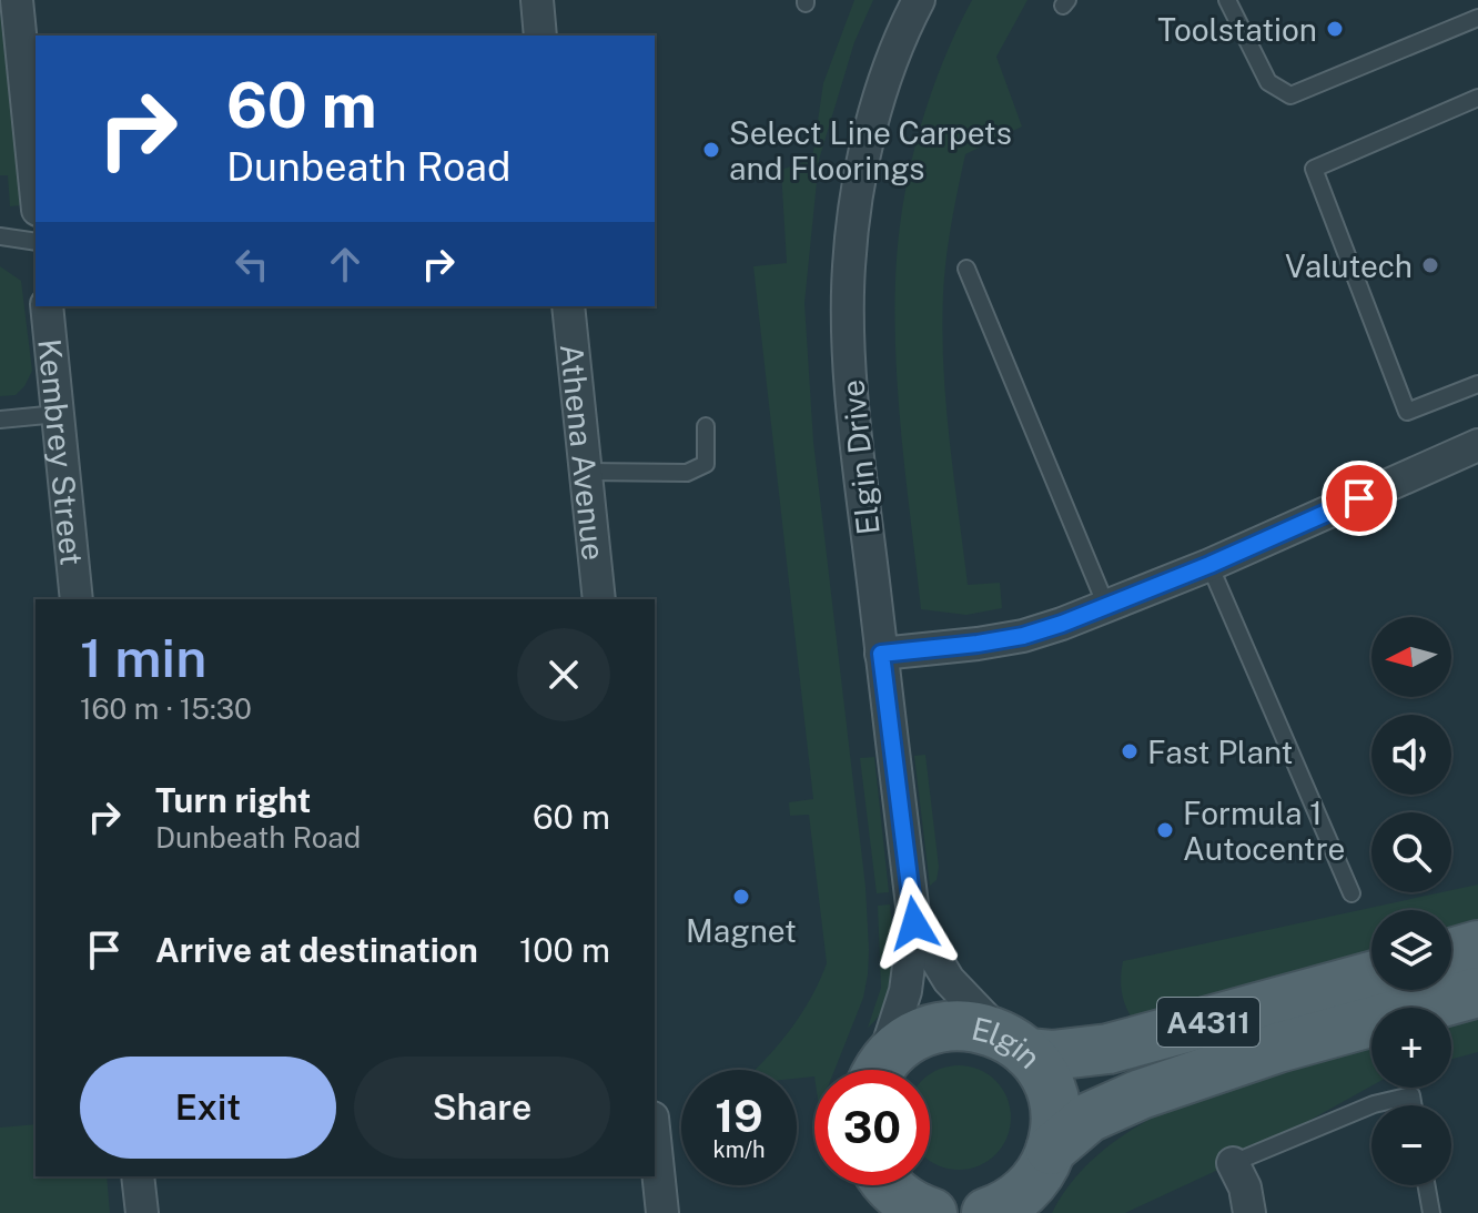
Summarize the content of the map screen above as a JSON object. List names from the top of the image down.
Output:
{
  "streets": {
    "main road": ["A4311", "Elgin"],
    "street": ["Kembrey Street", "Athena Avenue", "Elgin Drive"]
  },
  "crossings": [
    ["Elgin Drive", "A4311"],
    ["Elgin Drive", "Elgin"],
    ["A4311", "Elgin"]
  ],
  "places": [
    "Toolstation",
    "Select Line Carpets and Floorings",
    "Valutech",
    "Fast Plant",
    "Formula 1 Autocentre",
    "Magnet"
  ],
  "north": "left",
  "page": {
    "turn": ["60 m", "Dunbeath Road"],
    "heading": ["1 min", "160 m · 15:30"],
    "map_buttons": ["+", "−"],
    "list": [
      {
        "name": "Turn right",
        "note": "Dunbeath Road",
        "value": "60 m"
      },
      {
        "name": "Arrive at destination",
        "value": "100 m"
      }
    ],
    "buttons": ["Exit", "Share"],
    "speed": "19 km/h",
    "limit": "30"
  }
}
